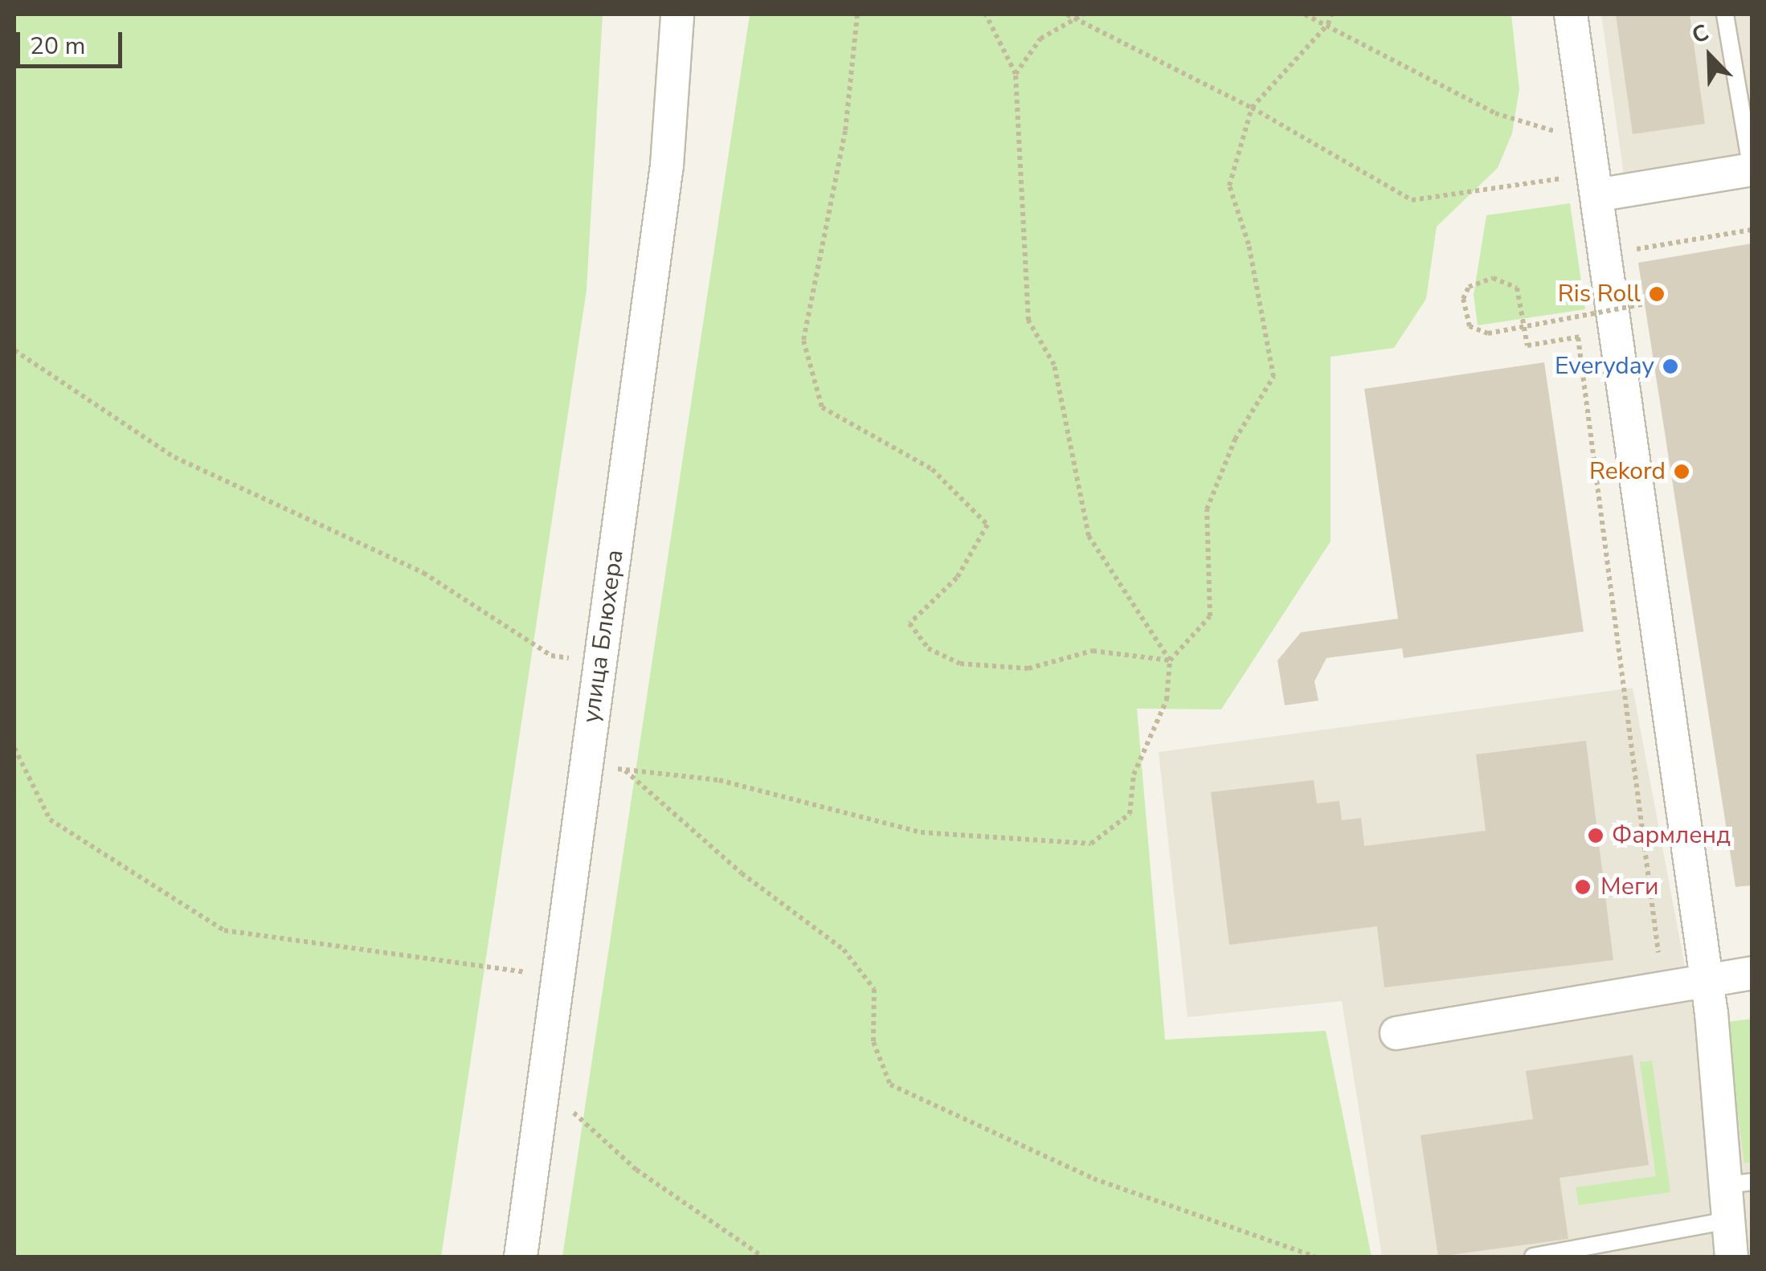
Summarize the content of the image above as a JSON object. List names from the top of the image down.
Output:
{
  "streets": {
    "street": ["улица Блюхера"]
  },
  "places": [
    "Ris Roll",
    "Everyday",
    "Rekord",
    "Фармленд",
    "Меги"
  ],
  "scale_bar": "20 m",
  "north": "top left"
}
